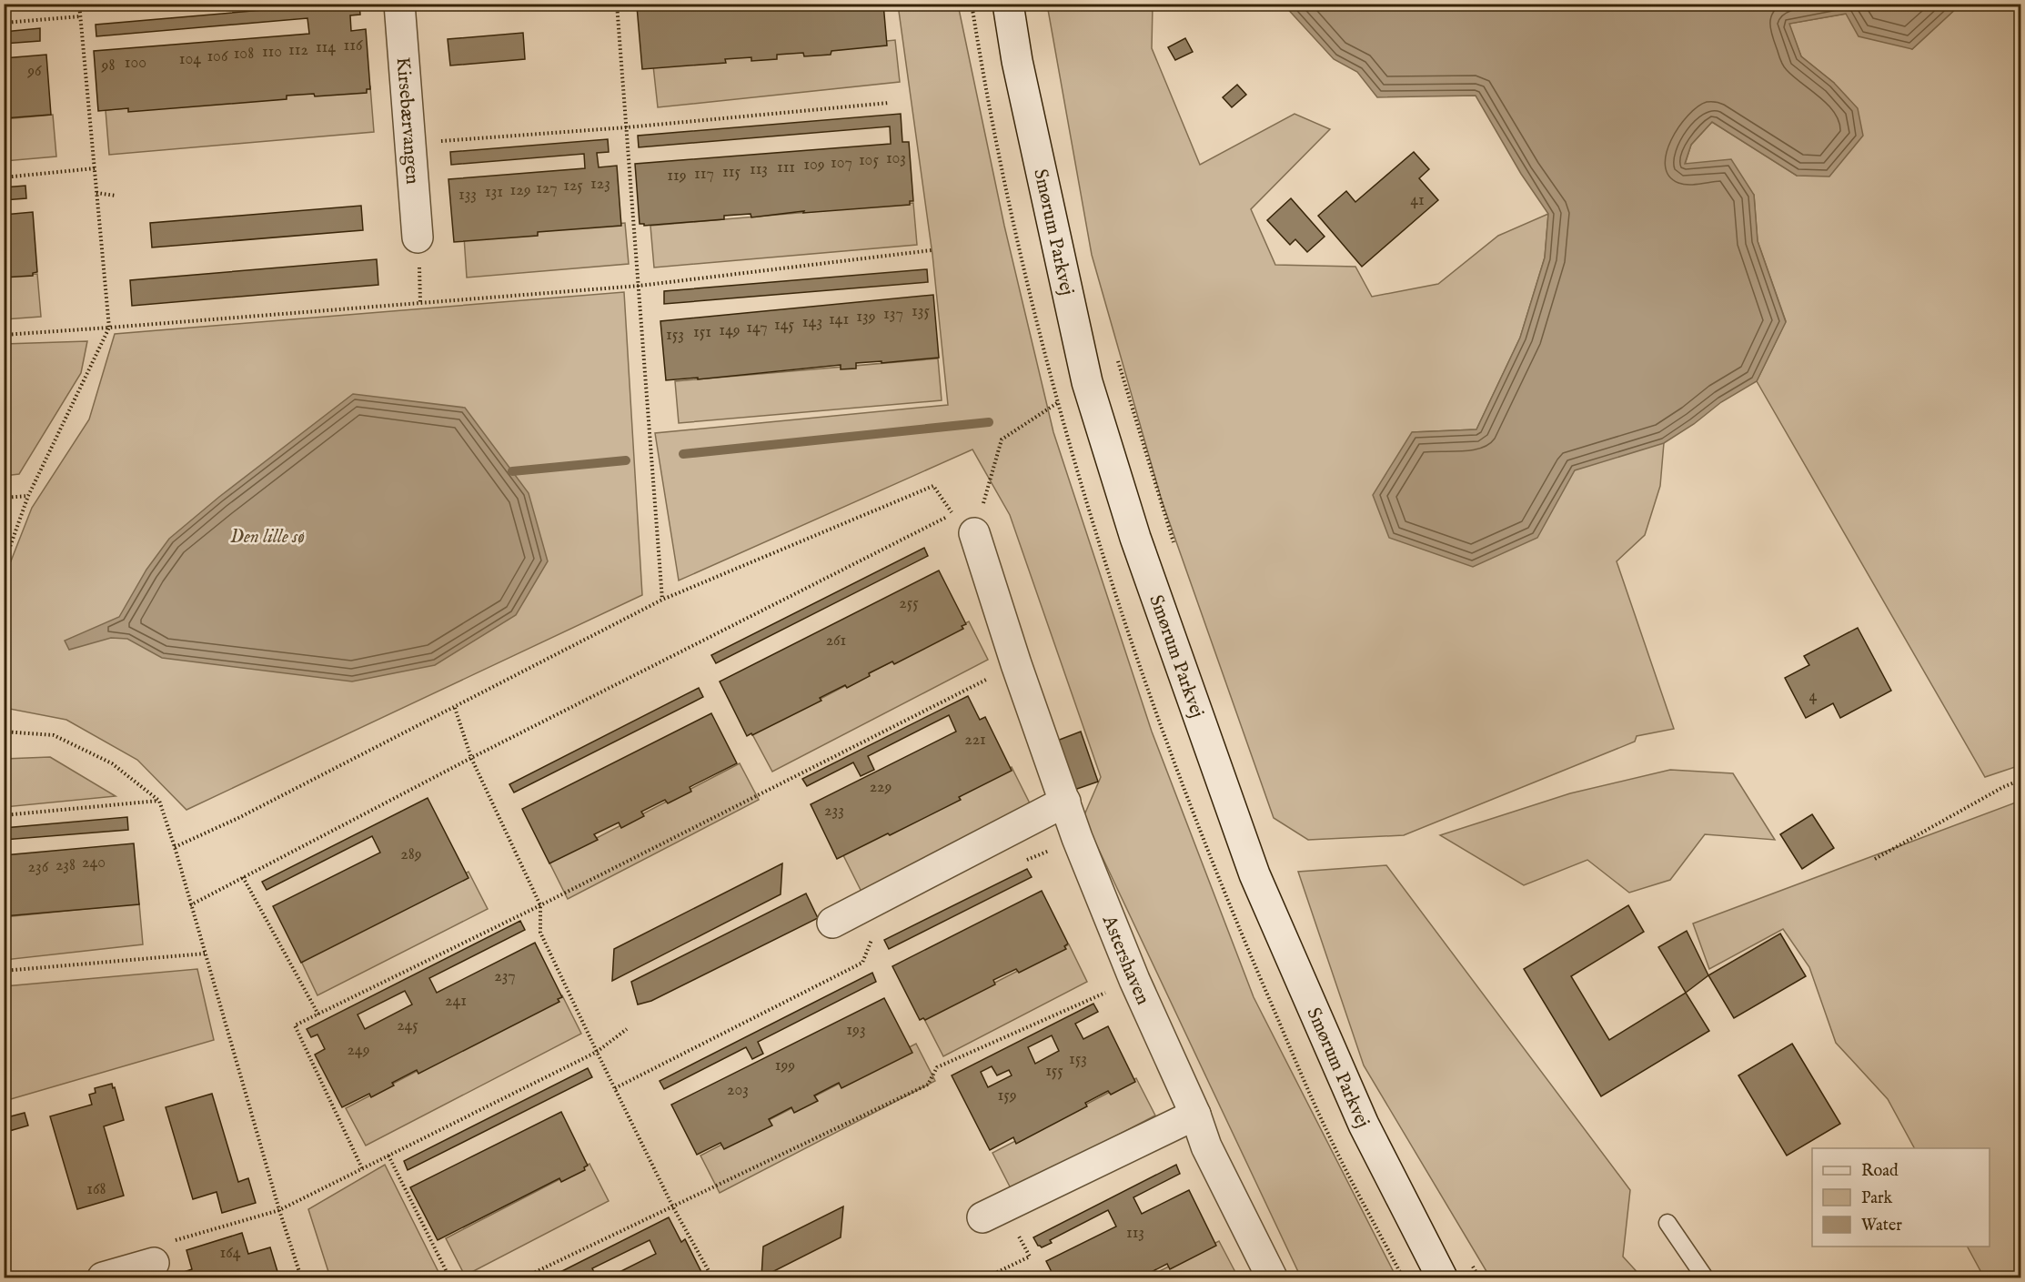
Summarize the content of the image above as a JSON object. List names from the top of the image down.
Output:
{
  "streets": {
    "street": ["Kirsebærvangen", "Smørum Parkvej", "Astershaven"]
  },
  "parks": ["Den lille sø"],
  "house_numbers": [
    "116",
    "114",
    "112",
    "110",
    "108",
    "106",
    "104",
    "100",
    "98",
    "96",
    "103",
    "105",
    "107",
    "109",
    "111",
    "113",
    "115",
    "117",
    "119",
    "123",
    "125",
    "127",
    "129",
    "131",
    "133",
    "41",
    "135",
    "137",
    "139",
    "141",
    "143",
    "145",
    "147",
    "149",
    "151",
    "153",
    "255",
    "261",
    "4",
    "221",
    "229",
    "233",
    "289",
    "240",
    "238",
    "236",
    "237",
    "241",
    "245",
    "193",
    "249",
    "153",
    "199",
    "155",
    "203",
    "159",
    "168",
    "113",
    "164"
  ],
  "legend": ["Road", "Park", "Water"]
}
